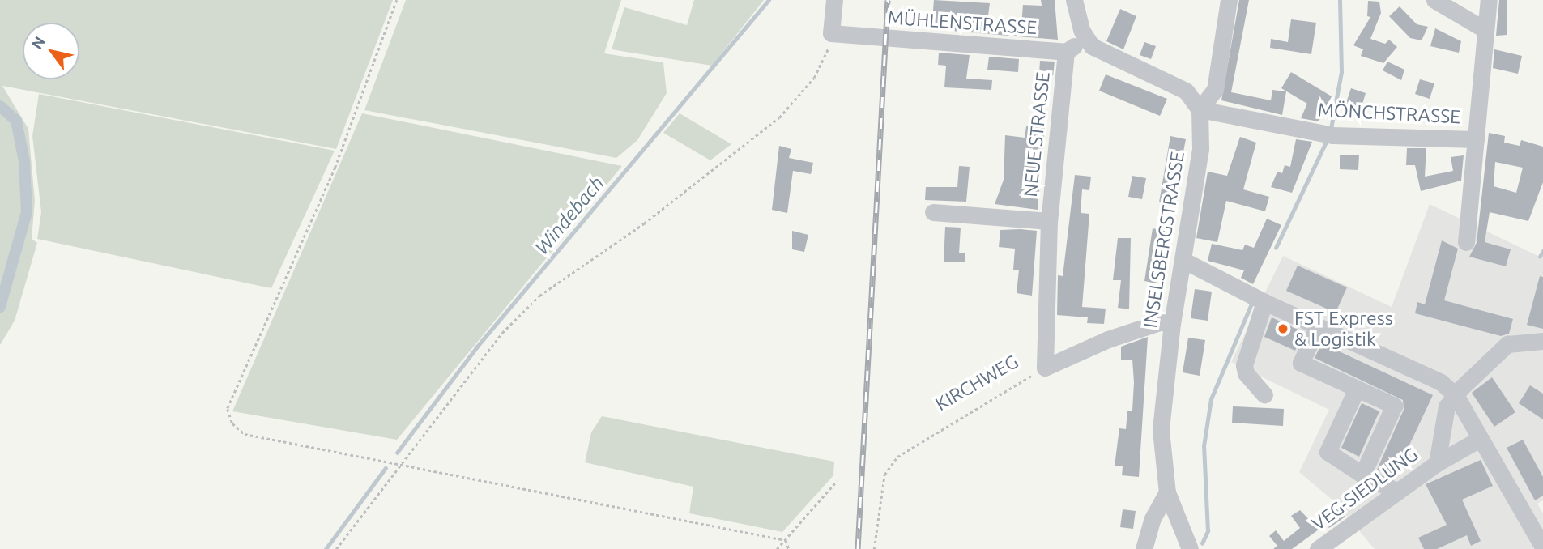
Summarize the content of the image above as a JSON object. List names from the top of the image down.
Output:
{
  "streets": {
    "street": [
      "MÜHLENSTRASSE",
      "MÖNCHSTRASSE",
      "NEUE STRASSE",
      "INSELSBERGSTRASSE",
      "KIRCHWEG",
      "VEG-SIEDLUNG"
    ]
  },
  "crossings": [
    ["MÜHLENSTRASSE", "NEUE STRASSE"],
    ["MÖNCHSTRASSE", "INSELSBERGSTRASSE"],
    ["NEUE STRASSE", "KIRCHWEG"],
    ["INSELSBERGSTRASSE", "KIRCHWEG"]
  ],
  "water": ["Windebach"],
  "places": ["FST Express & Logistik"],
  "north": "top left"
}
